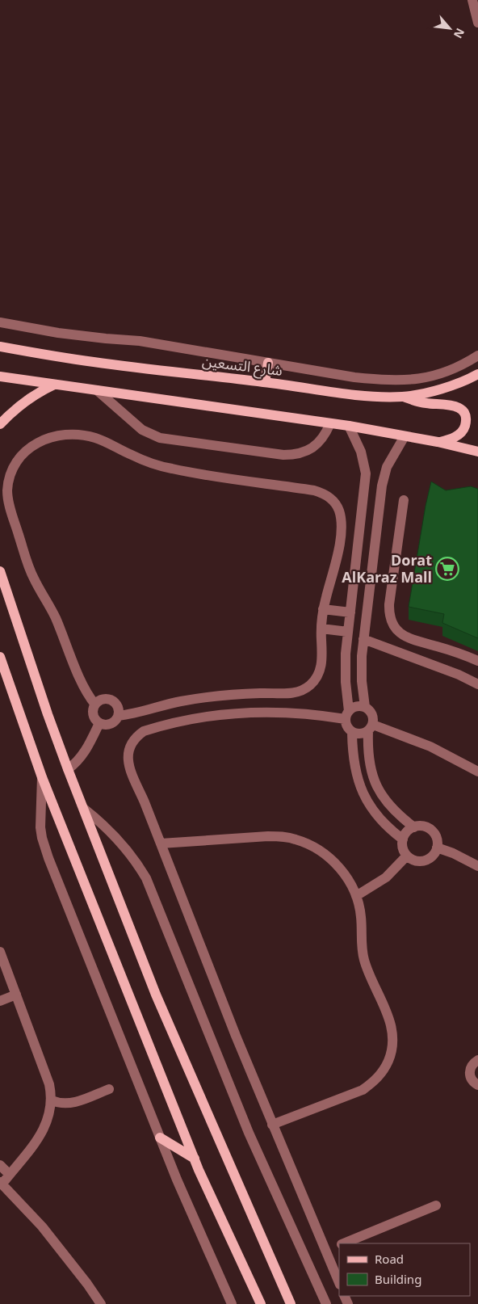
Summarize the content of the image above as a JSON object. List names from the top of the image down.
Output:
{
  "streets": {
    "main road": ["شارع التسعين"]
  },
  "places": {
    "supermarket": ["Dorat AlKaraz Mall"]
  },
  "legend": ["Road", "Building"],
  "north": "bottom right"
}
